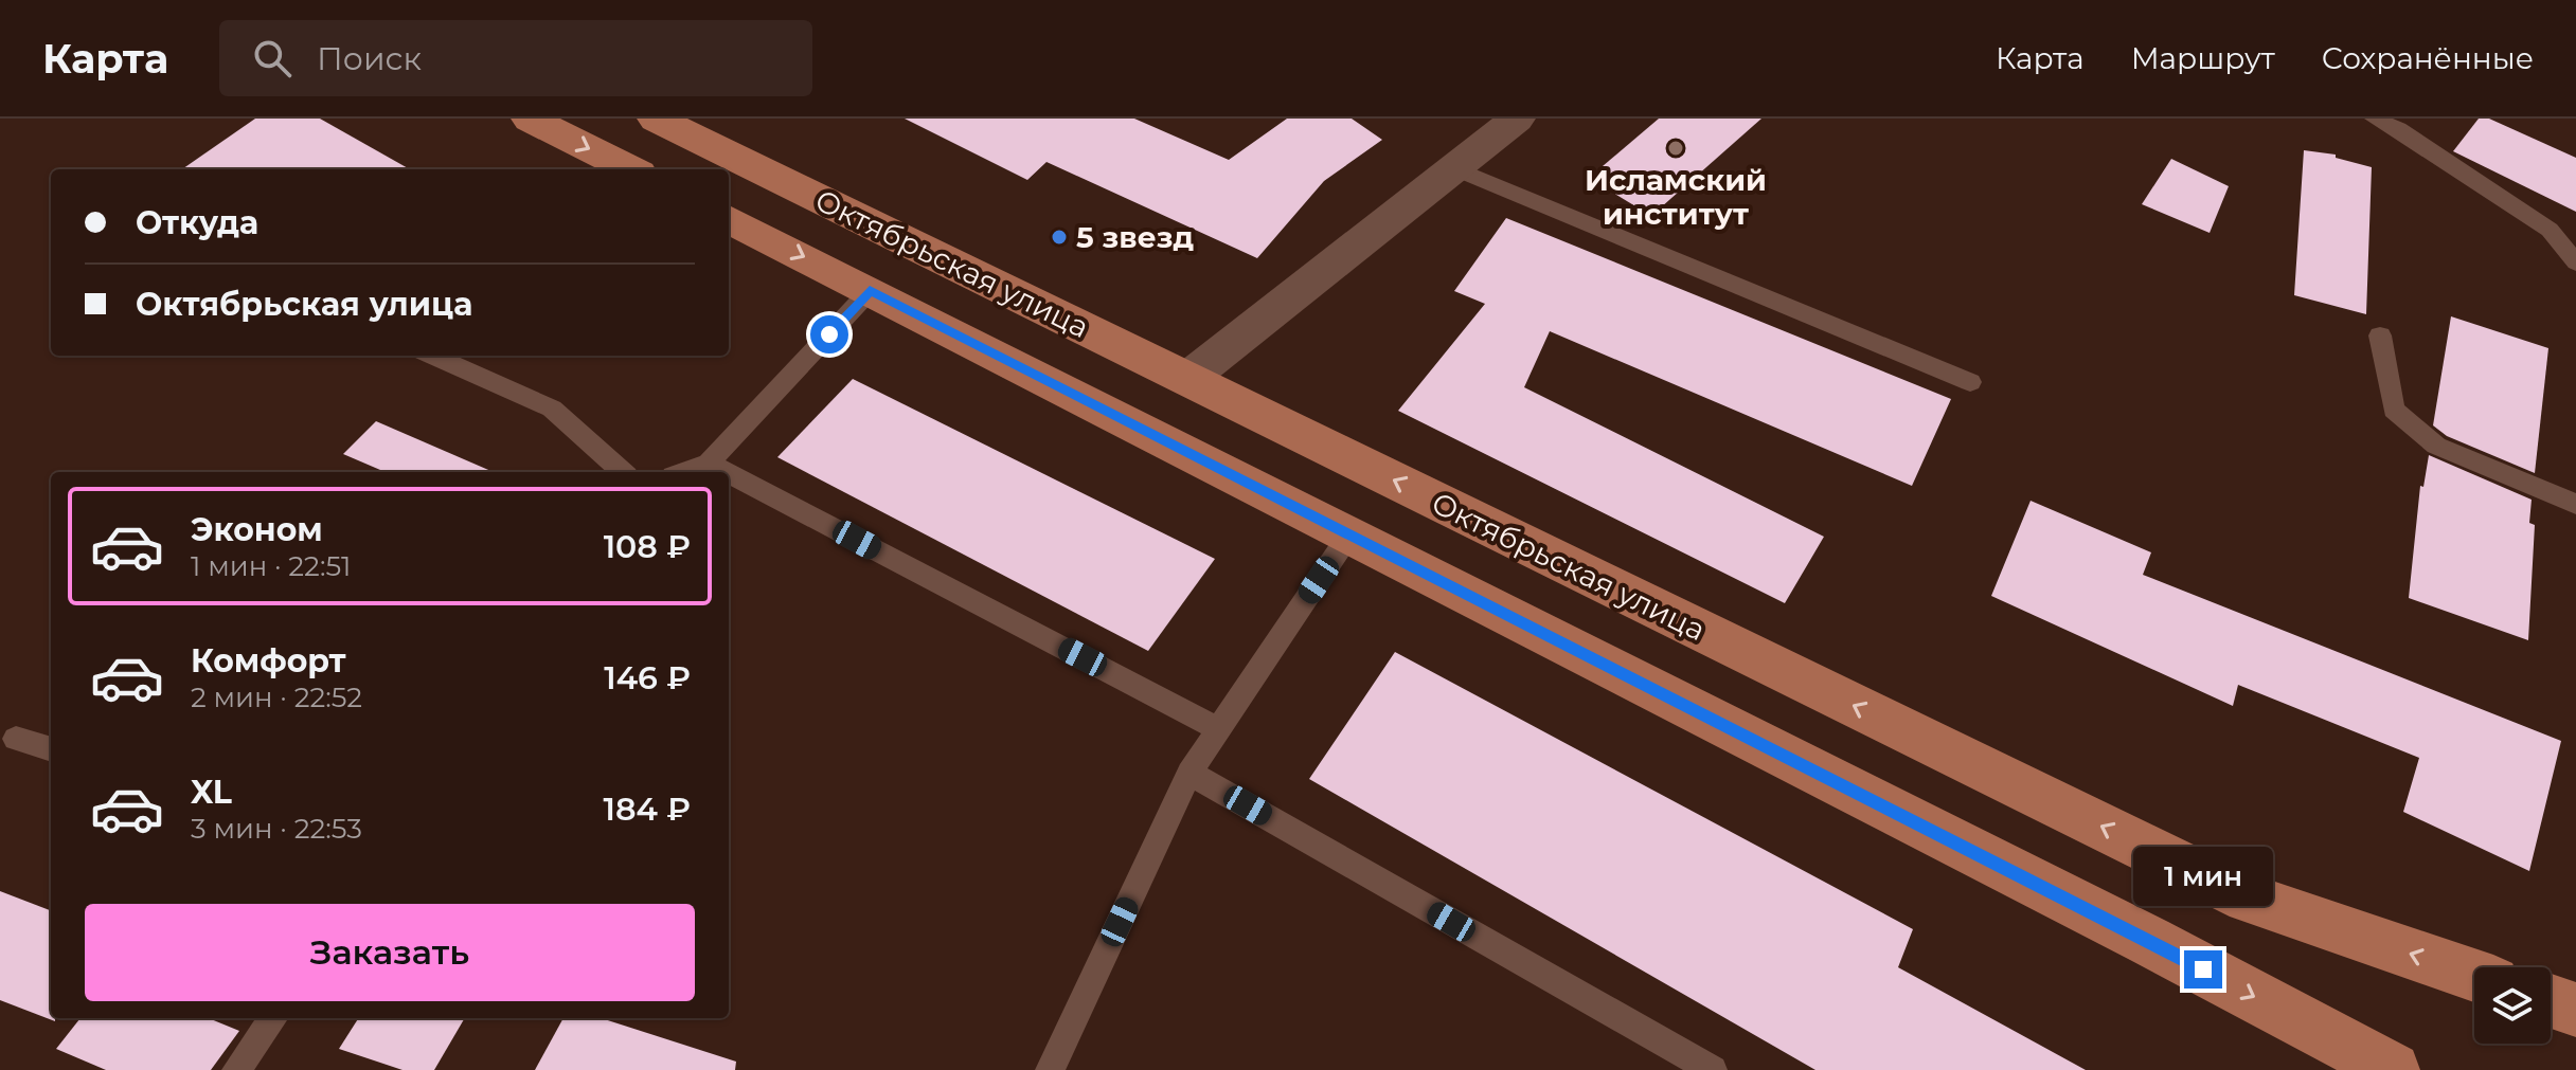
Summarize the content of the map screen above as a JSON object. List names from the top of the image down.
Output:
{
  "streets": {
    "main road": ["Октябрьская улица"]
  },
  "places": ["Исламский институт", "5 звезд"],
  "page": {
    "header": "Карта",
    "search": "Поиск",
    "nav": ["Карта", "Маршрут", "Сохранённые"],
    "banner": ["Откуда", "Октябрьская улица"],
    "list": [
      {
        "name": "Эконом",
        "note": "1 мин · 22:51",
        "value": "108 ₽"
      },
      {
        "name": "Комфорт",
        "note": "2 мин · 22:52",
        "value": "146 ₽"
      },
      {
        "name": "XL",
        "note": "3 мин · 22:53",
        "value": "184 ₽"
      }
    ],
    "bubble": "1 мин",
    "buttons": "Заказать"
  }
}
